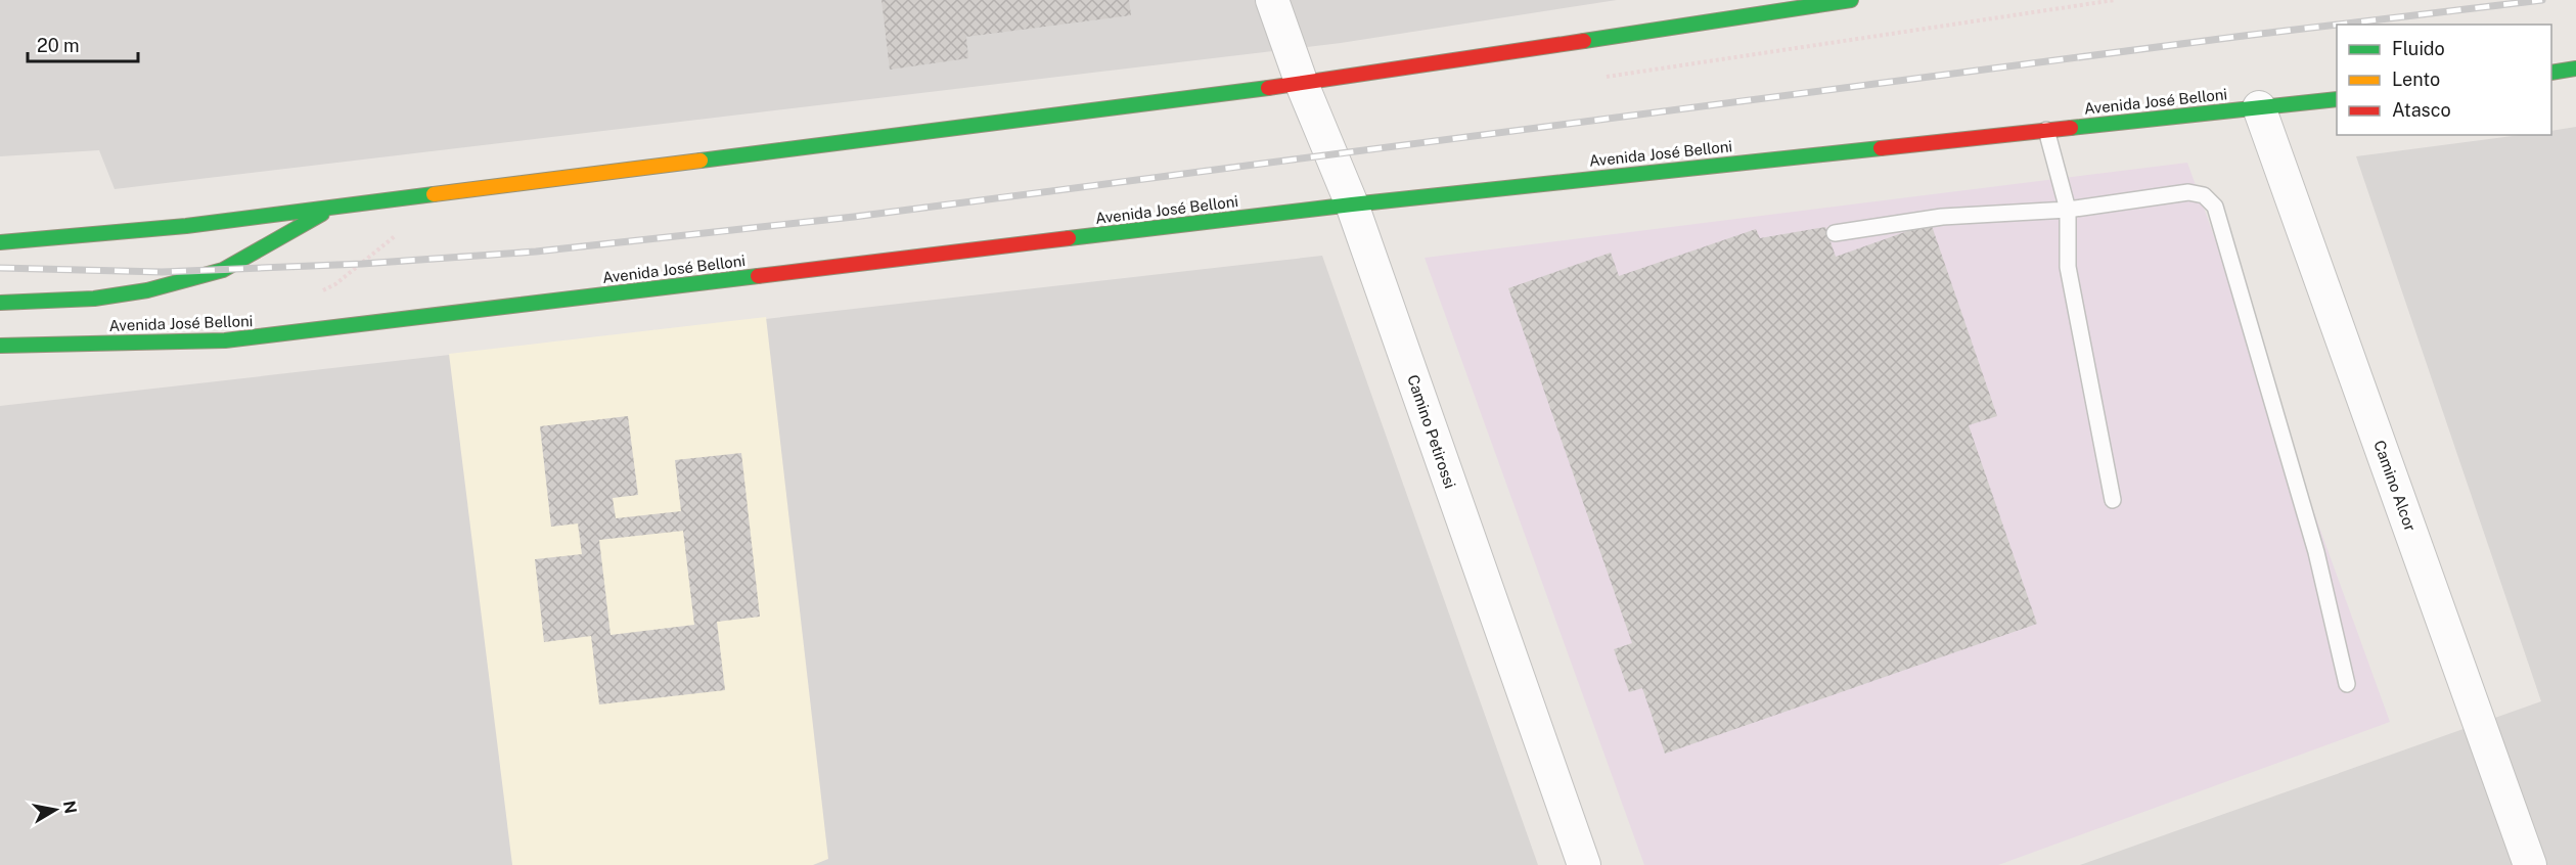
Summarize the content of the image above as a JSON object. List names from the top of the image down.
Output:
{
  "streets": {
    "main road": ["Avenida José Belloni"],
    "street": ["Camino Petirossi", "Camino Alcor"]
  },
  "crossings": [
    ["Avenida José Belloni", "Camino Petirossi"],
    ["Avenida José Belloni", "Camino Alcor"]
  ],
  "legend": ["Fluido", "Lento", "Atasco"],
  "scale_bar": "20 m",
  "north": "right"
}
